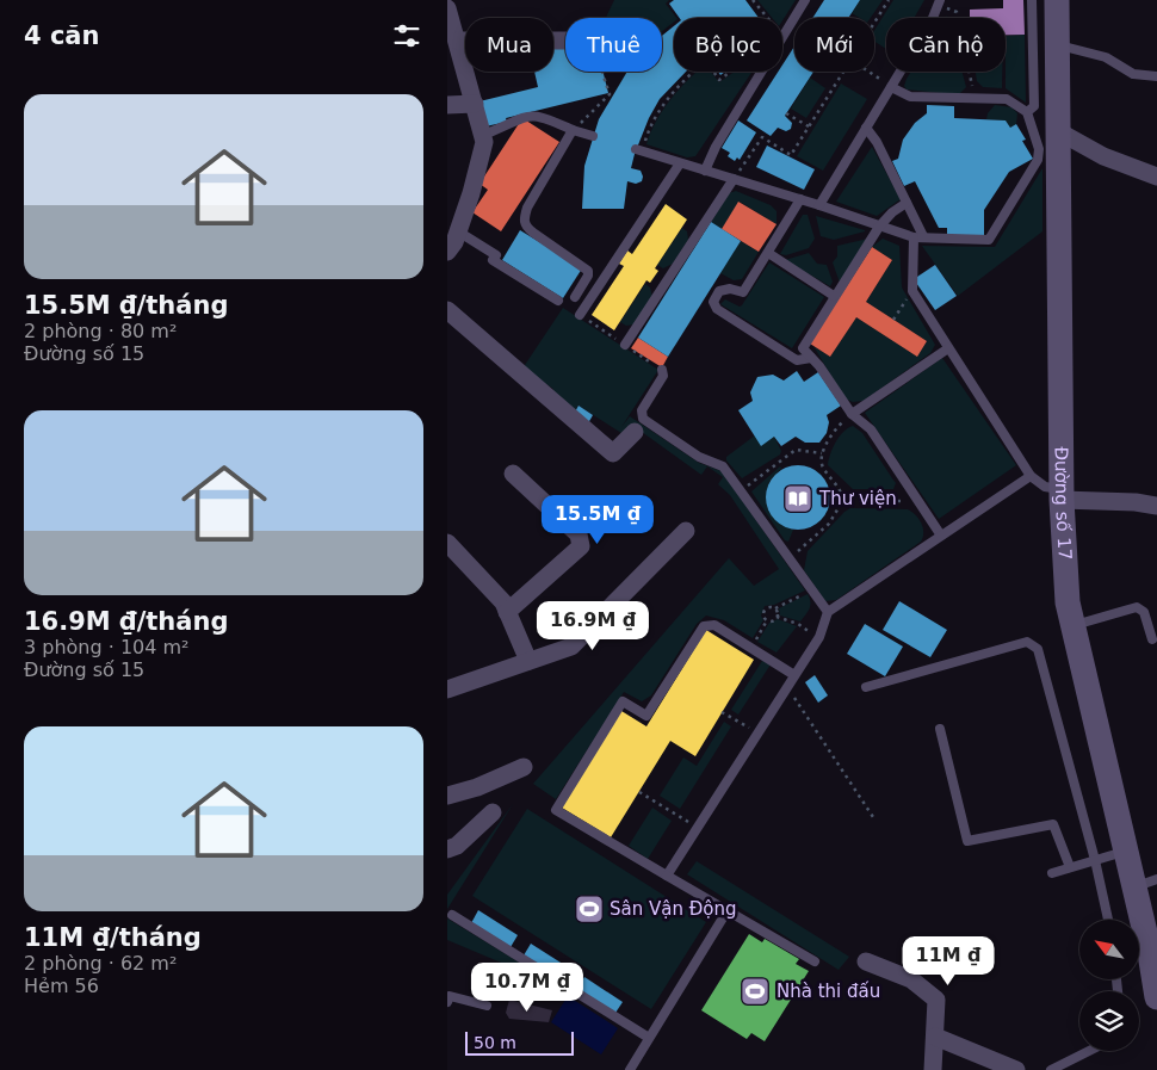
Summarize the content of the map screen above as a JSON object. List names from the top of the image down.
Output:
{
  "streets": {
    "street": ["Đường số 17"]
  },
  "places": {
    "library": ["Thư viện"],
    "sports": ["Sân Vận Động", "Nhà thi đấu"]
  },
  "scale_bar": "50 m",
  "north": "top left",
  "page": {
    "heading": "4 căn",
    "chip": [
      "Mua",
      "Thuê",
      "Bộ lọc",
      "Mới",
      "Căn hộ"
    ],
    "list": [
      {
        "name": "15.5M ₫/tháng",
        "note": "2 phòng · 80 m² · Đường số 15"
      },
      {
        "name": "16.9M ₫/tháng",
        "note": "3 phòng · 104 m² · Đường số 15"
      },
      {
        "name": "11M ₫/tháng",
        "note": "2 phòng · 62 m² · Hẻm 56"
      }
    ],
    "price": [
      "15.5M ₫",
      "16.9M ₫",
      "11M ₫",
      "10.7M ₫"
    ],
    "scale": "50 m"
  }
}
